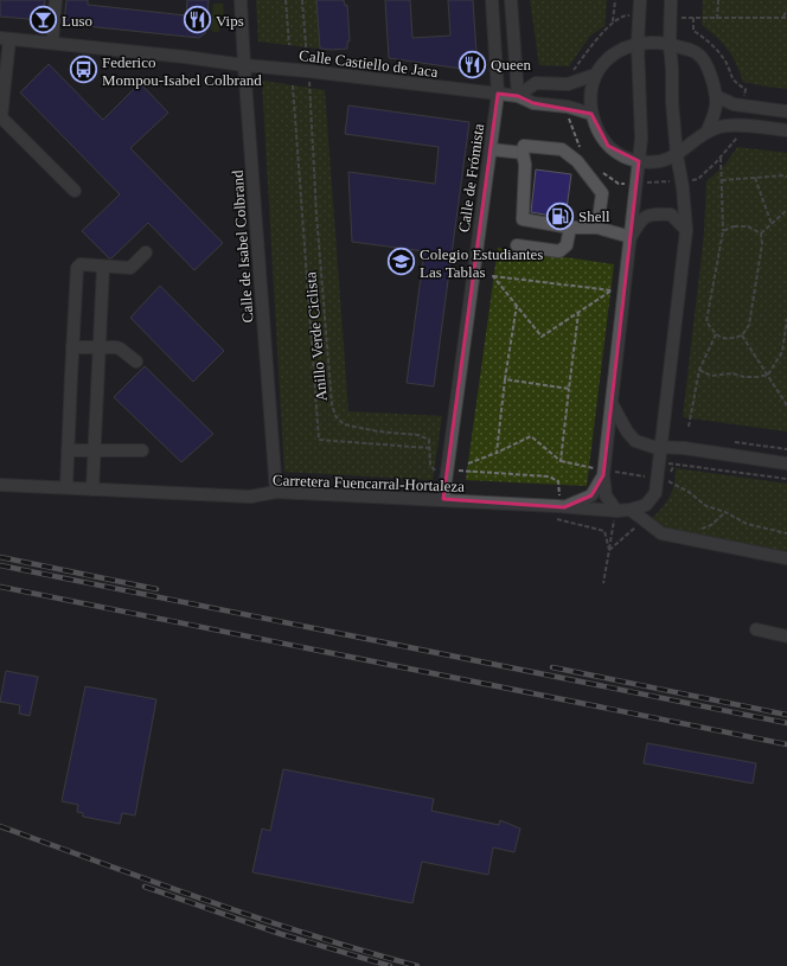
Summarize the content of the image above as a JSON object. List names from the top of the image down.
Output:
{
  "streets": {
    "street": [
      "Calle Castiello de Jaca",
      "Calle de Frómista",
      "Calle de Isabel Colbrand",
      "Carretera Fuencarral-Hortaleza"
    ],
    "path": ["Anillo Verde Ciclista"]
  },
  "crossings": [
    ["Calle Castiello de Jaca", "Calle de Frómista"],
    ["Calle Castiello de Jaca", "Calle de Isabel Colbrand"],
    ["Calle Castiello de Jaca", "Anillo Verde Ciclista"],
    ["Calle de Frómista", "Carretera Fuencarral-Hortaleza"],
    ["Calle de Isabel Colbrand", "Carretera Fuencarral-Hortaleza"]
  ],
  "places": {
    "bar": ["Luso"],
    "restaurant": ["Vips", "Queen"],
    "bus stop": ["Federico Mompou-Isabel Colbrand"],
    "fuel station": ["Shell"],
    "school or university": ["Colegio Estudiantes Las Tablas"]
  }
}
